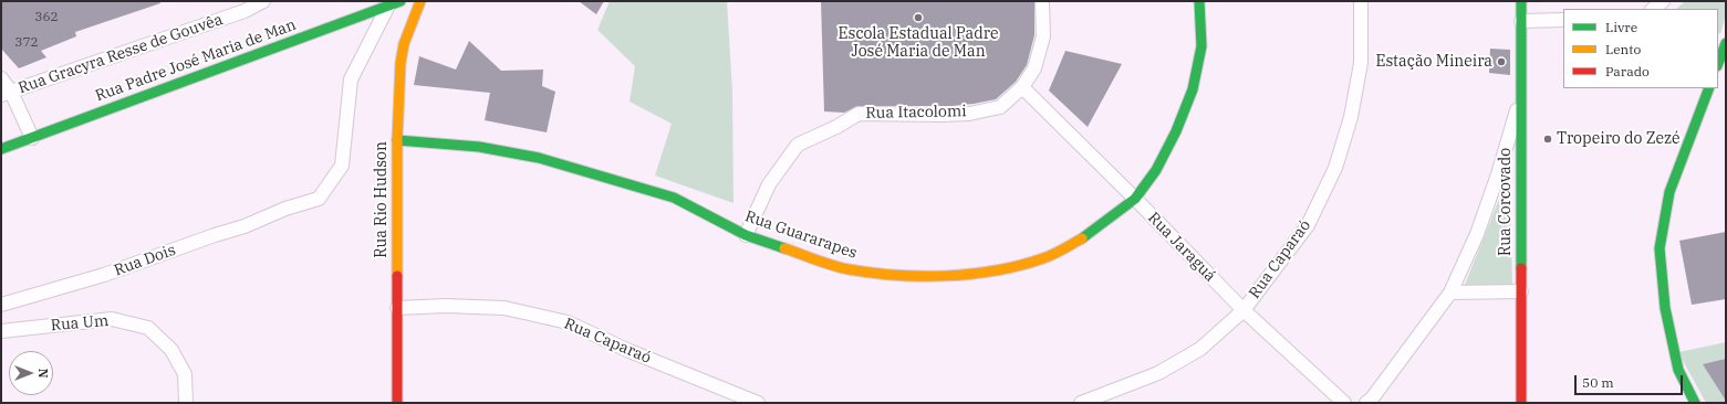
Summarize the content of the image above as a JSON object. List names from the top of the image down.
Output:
{
  "streets": {
    "street": [
      "Rua Gracyra Resse de Gouvêa",
      "Rua Padre José Maria de Man",
      "Rua Itacolomi",
      "Rua Rio Hudson",
      "Rua Corcovado",
      "Rua Guararapes",
      "Rua Jaraguá",
      "Rua Caparaó",
      "Rua Dois",
      "Rua Um"
    ]
  },
  "crossings": [
    ["Rua Padre José Maria de Man", "Rua Dois"],
    ["Rua Itacolomi", "Rua Guararapes"],
    ["Rua Itacolomi", "Rua Jaraguá"],
    ["Rua Rio Hudson", "Rua Guararapes"],
    ["Rua Rio Hudson", "Rua Caparaó"],
    ["Rua Guararapes", "Rua Jaraguá"],
    ["Rua Jaraguá", "Rua Caparaó"]
  ],
  "places": ["Escola Estadual Padre José Maria de Man", "Estação Mineira", "Tropeiro do Zezé"],
  "house_numbers": ["362", "372"],
  "legend": ["Livre", "Lento", "Parado"],
  "scale_bar": "50 m",
  "north": "right"
}
